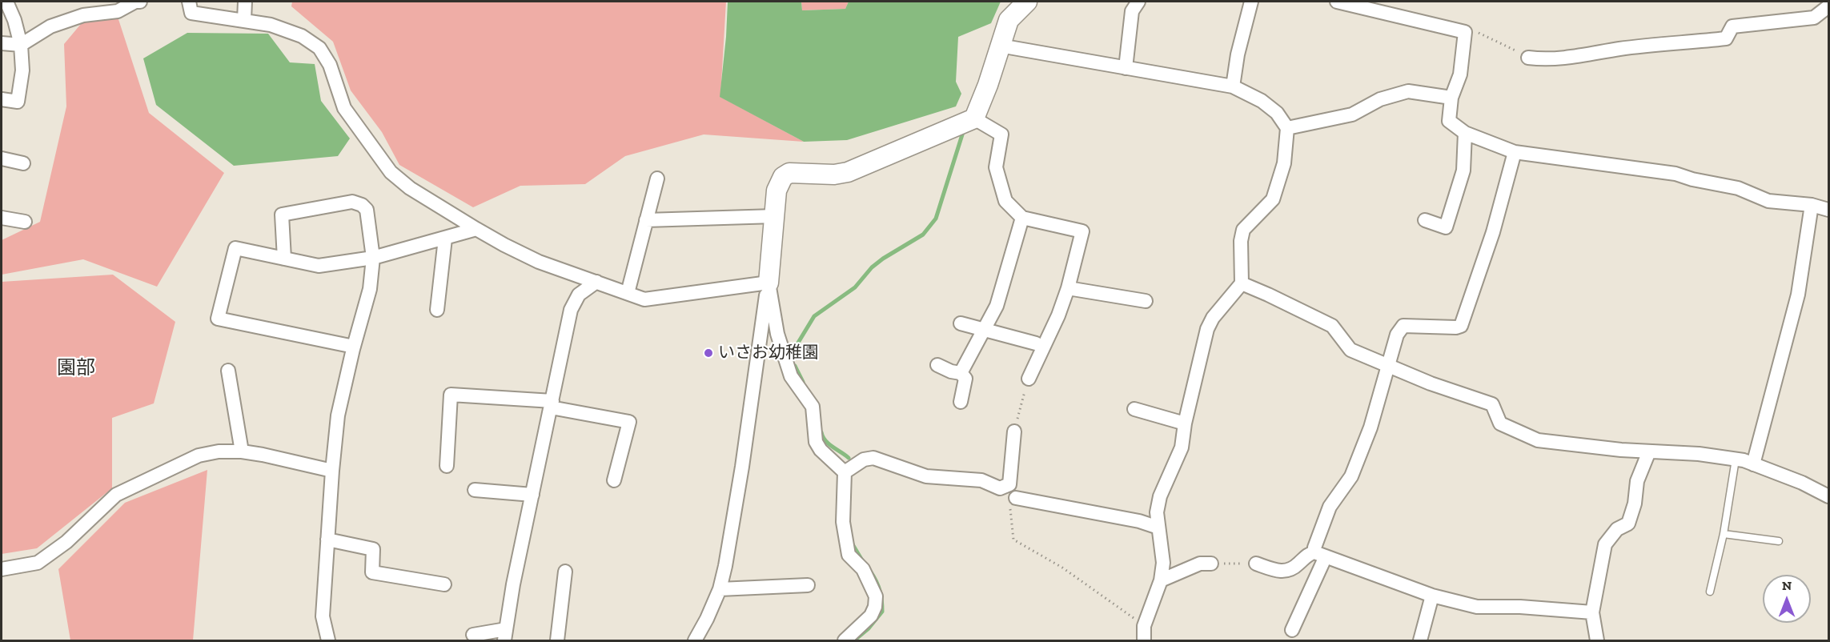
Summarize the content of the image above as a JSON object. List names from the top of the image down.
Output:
{
  "districts": ["園部"],
  "places": ["いさお幼稚園"],
  "north": "top"
}
